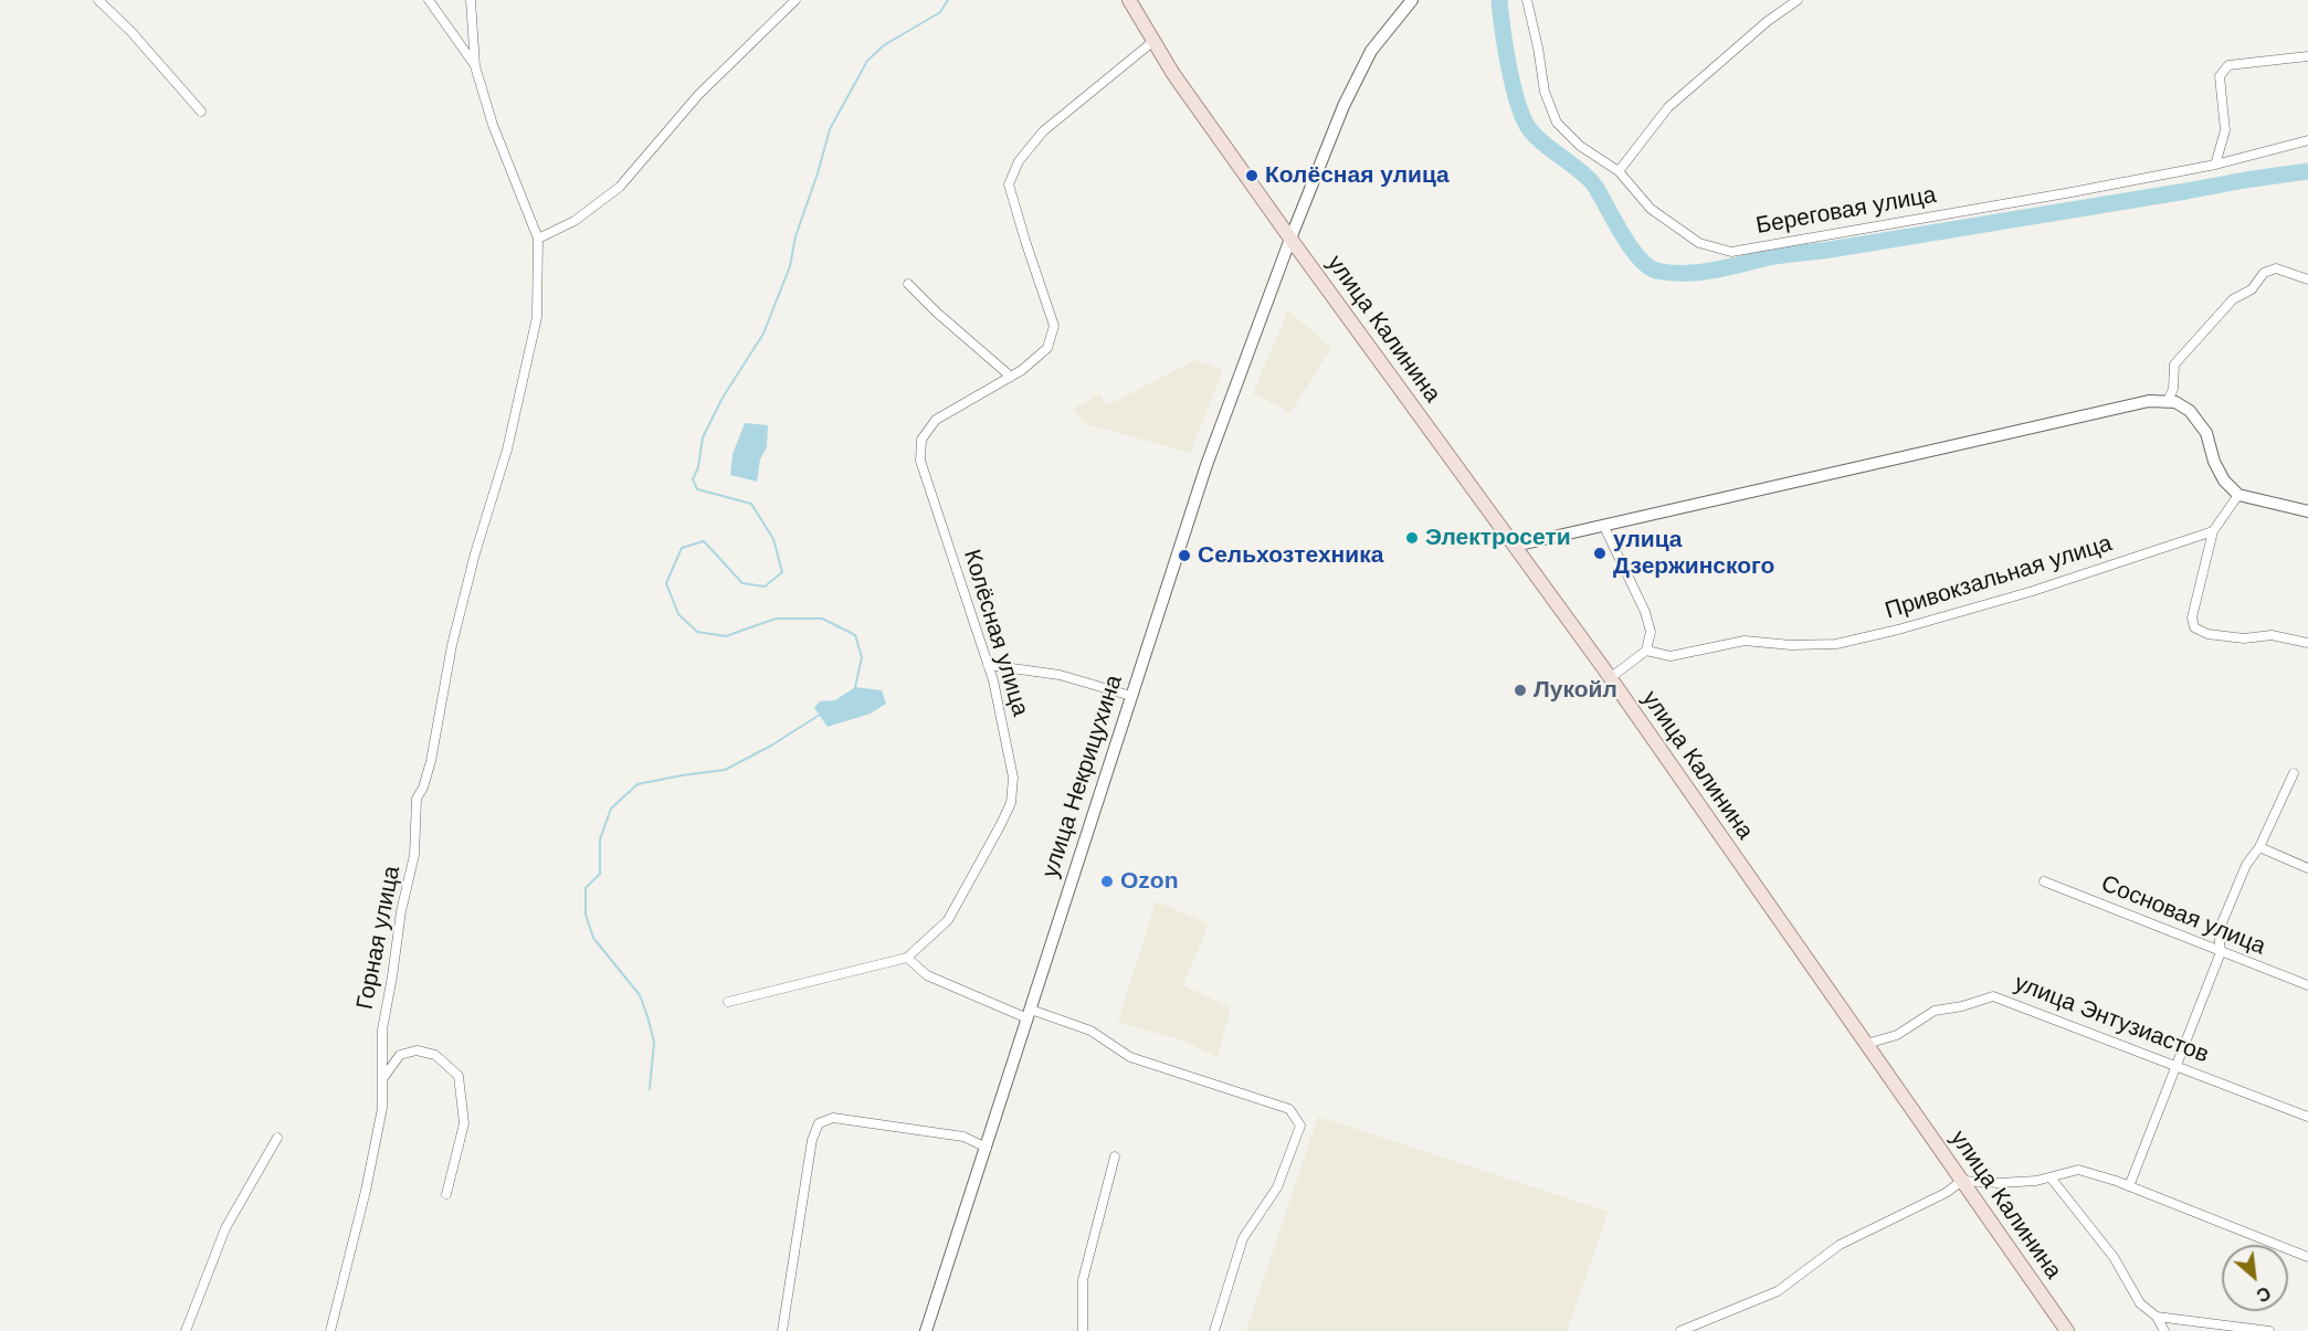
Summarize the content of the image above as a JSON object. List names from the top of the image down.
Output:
{
  "streets": {
    "main road": ["улица Калинина"],
    "street": [
      "Береговая улица",
      "Привокзальная улица",
      "Колёсная улица",
      "улица Некрицухина",
      "Сосновая улица",
      "Горная улица",
      "улица Энтузиастов"
    ]
  },
  "crossings": [
    ["улица Калинина", "Колёсная улица"],
    ["улица Калинина", "улица Некрицухина"],
    ["улица Калинина", "улица Энтузиастов"]
  ],
  "places": [
    "Колёсная улица",
    "Электросети",
    "улица Дзержинского",
    "Сельхозтехника",
    "Лукойл",
    "Ozon"
  ],
  "north": "bottom right"
}
